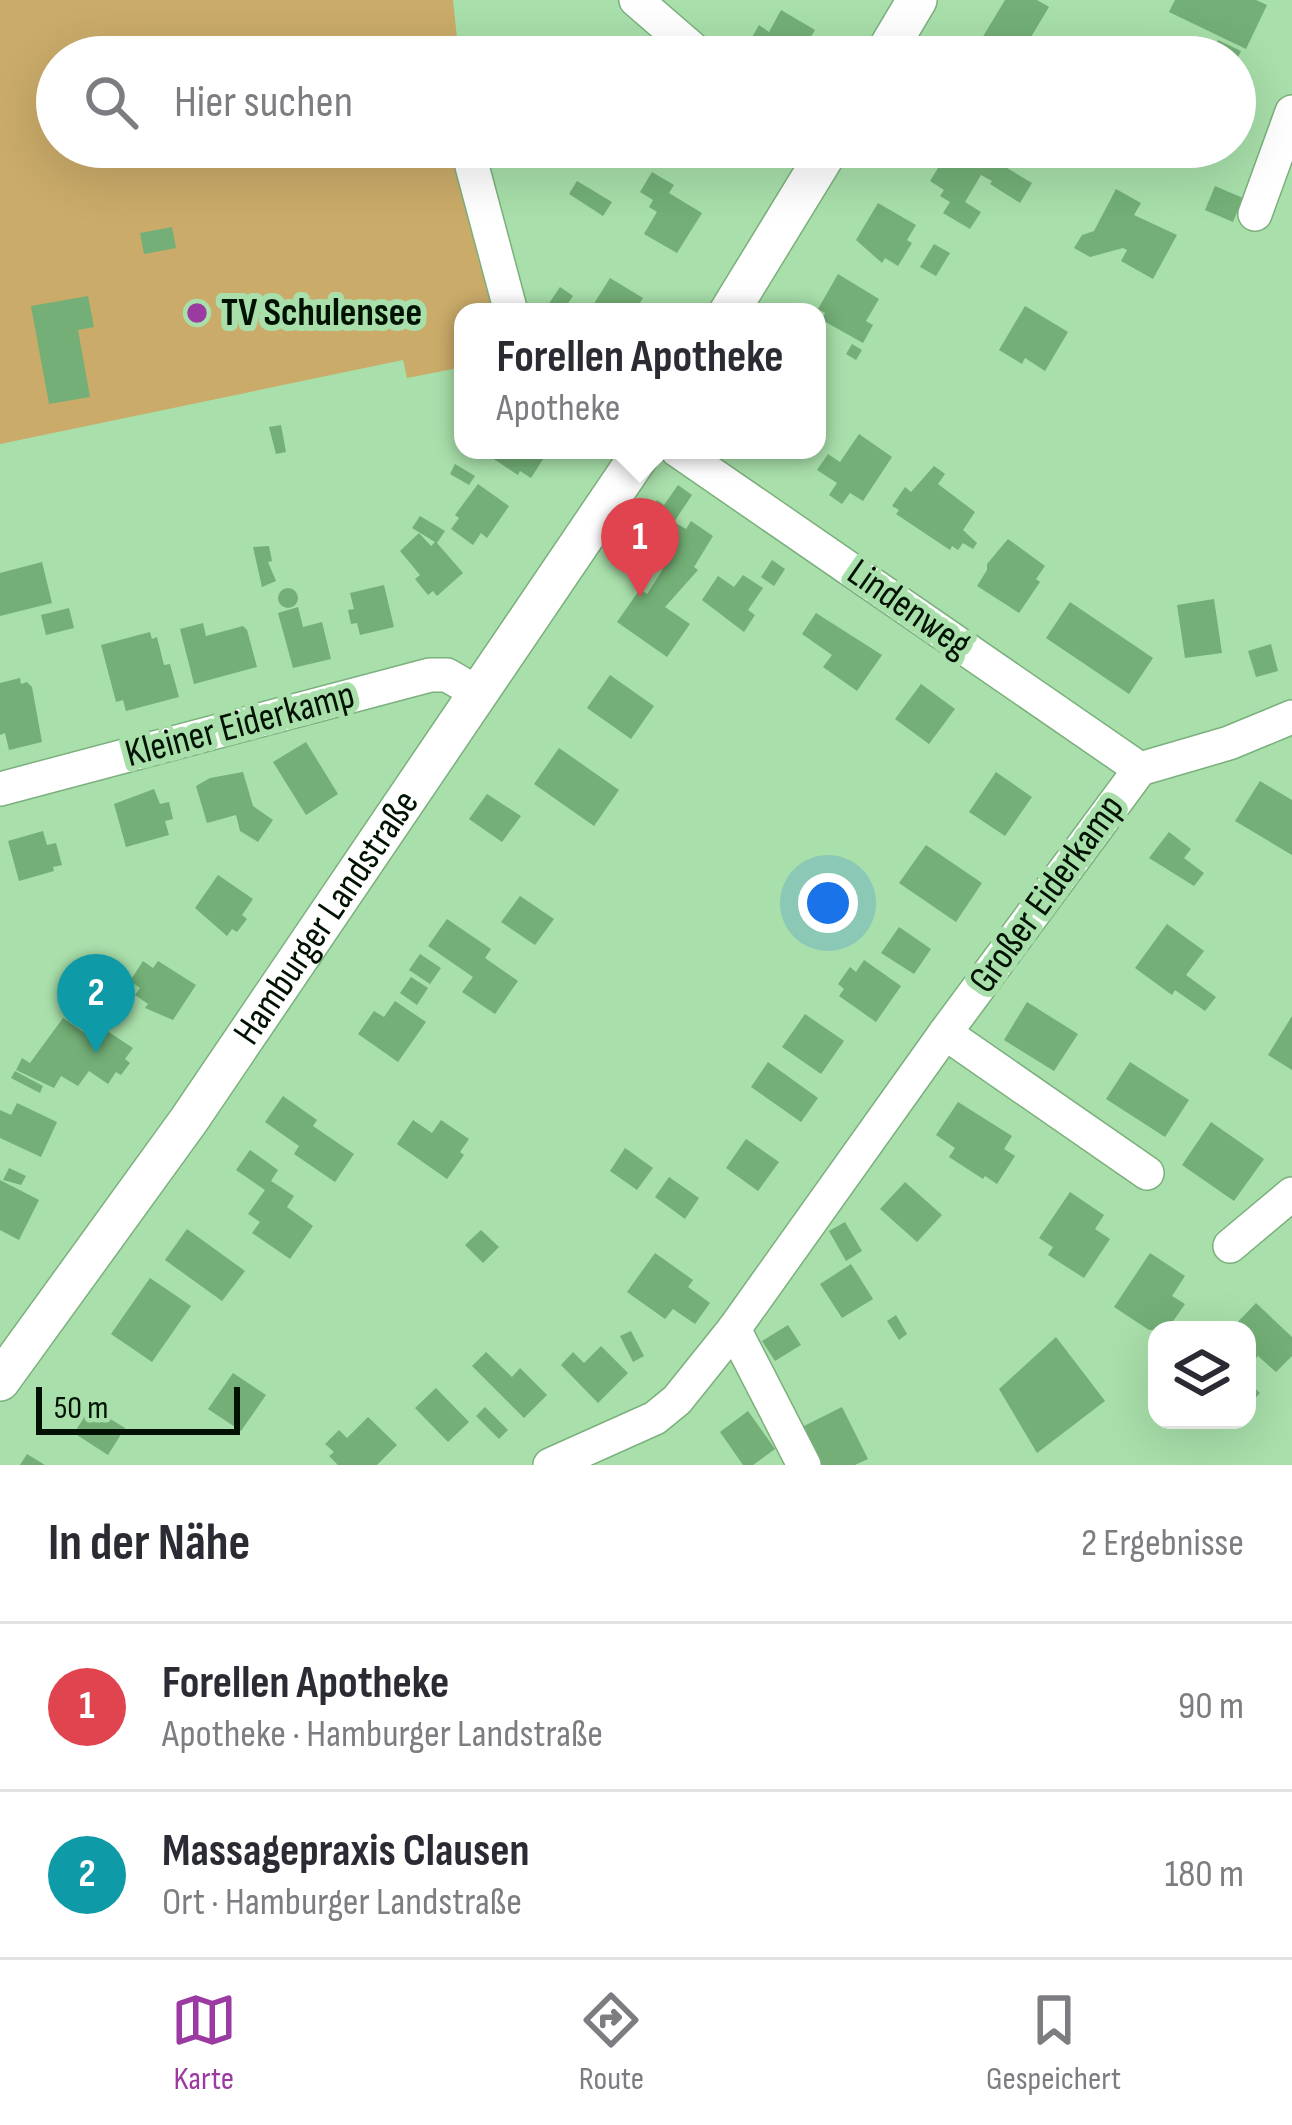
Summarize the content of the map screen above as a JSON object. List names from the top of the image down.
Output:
{
  "streets": {
    "main road": ["Hamburger Landstraße"],
    "street": ["Lindenweg", "Kleiner Eiderkamp", "Großer Eiderkamp"]
  },
  "crossings": [
    ["Lindenweg", "Großer Eiderkamp"],
    ["Kleiner Eiderkamp", "Hamburger Landstraße"]
  ],
  "places": ["TV Schulensee"],
  "scale_bar": "50 m",
  "page": {
    "search": "Hier suchen",
    "popup": ["Forellen Apotheke", "Apotheke"],
    "pins": ["1", "2"],
    "scale": "50 m",
    "heading": ["In der Nähe", "2 Ergebnisse"],
    "list": [
      {
        "mark": "1",
        "name": "Forellen Apotheke",
        "note": "Apotheke · Hamburger Landstraße",
        "value": "90 m"
      },
      {
        "mark": "2",
        "name": "Massagepraxis Clausen",
        "note": "Ort · Hamburger Landstraße",
        "value": "180 m"
      }
    ],
    "nav": ["Karte", "Route", "Gespeichert"]
  }
}
